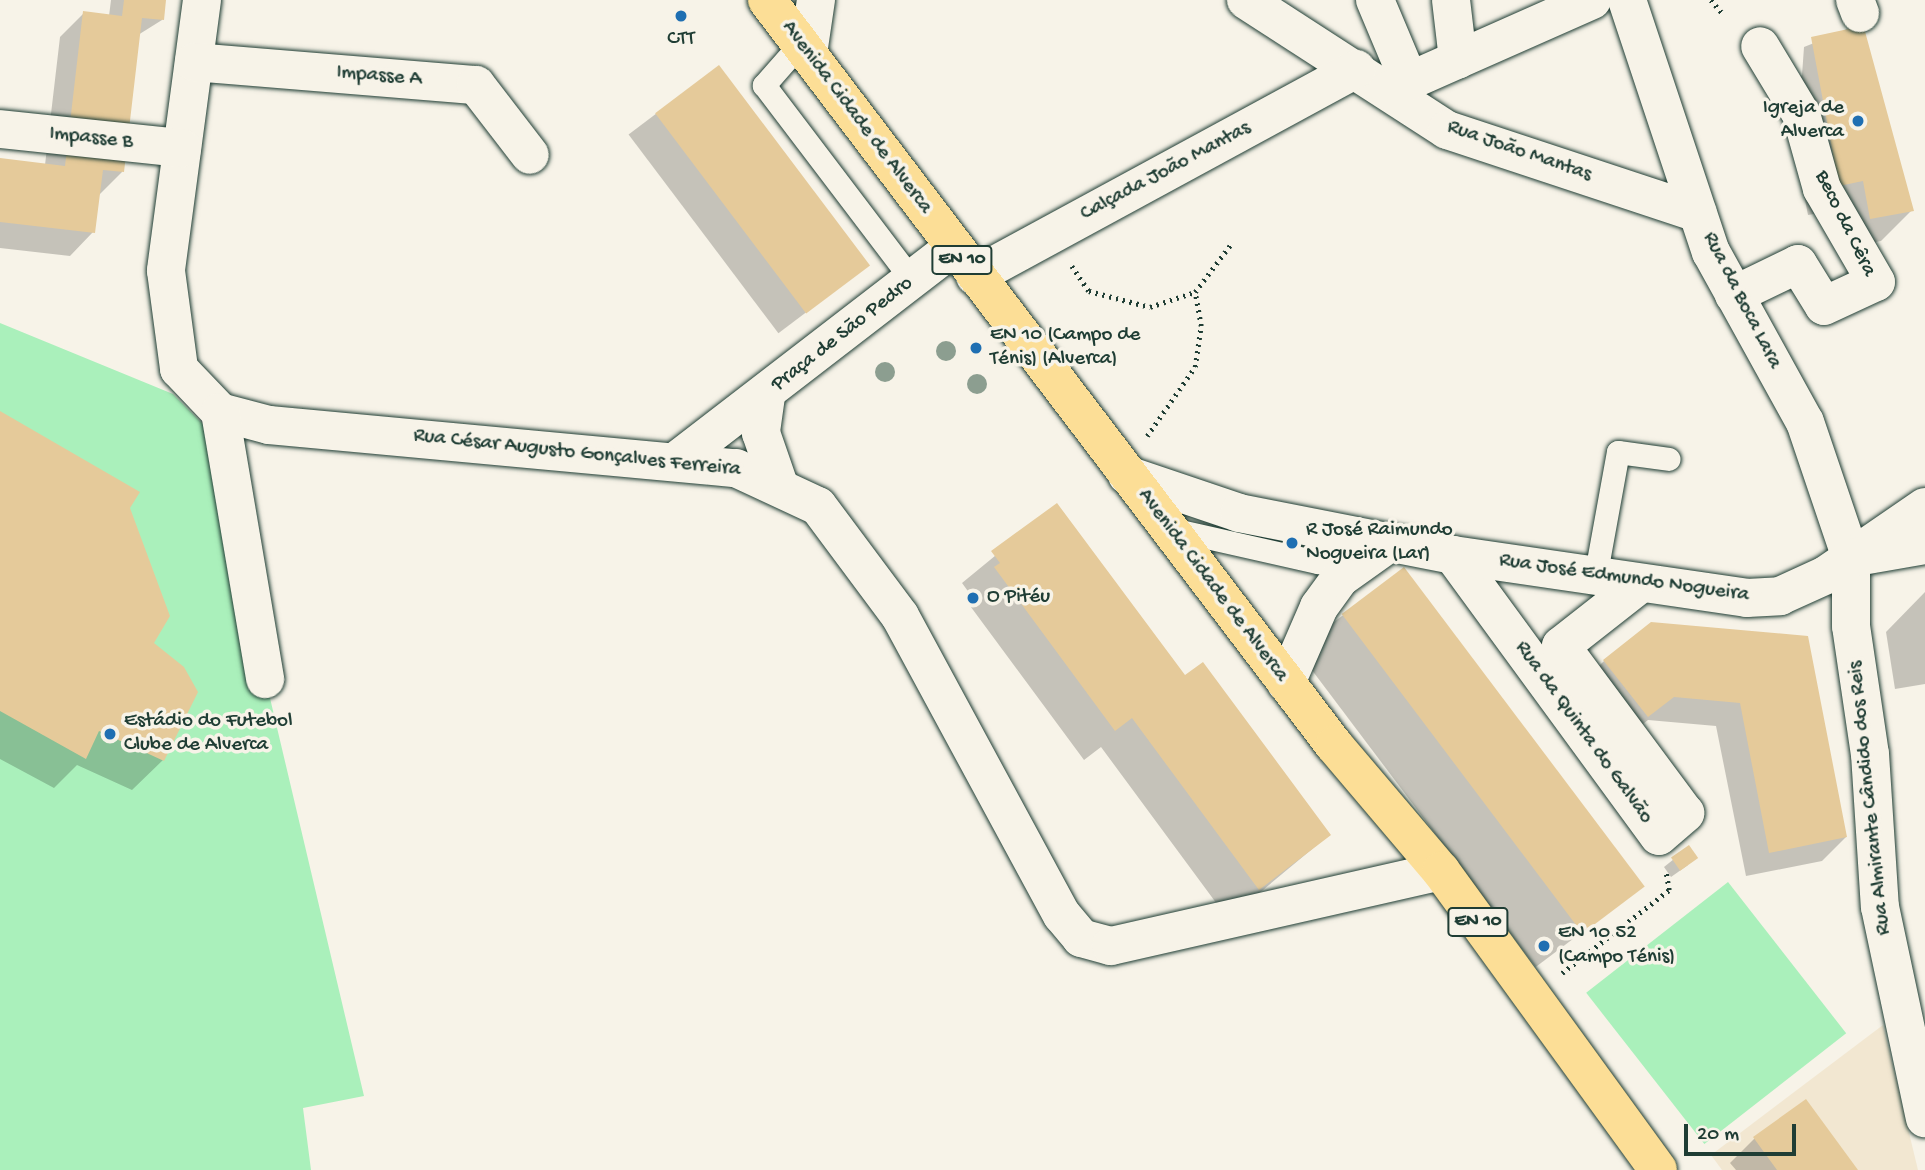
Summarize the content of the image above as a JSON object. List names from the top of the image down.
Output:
{
  "streets": {
    "main road": ["Avenida Cidade de Alverca", "EN 10"],
    "street": [
      "Impasse A",
      "Impasse B",
      "Rua João Mantas",
      "Calçada João Mantas",
      "Beco da Cêra",
      "Rua da Boca Lara",
      "Praça de São Pedro",
      "Rua César Augusto Gonçalves Ferreira",
      "Rua José Edmundo Nogueira",
      "Rua da Quinta do Galvão",
      "Rua Almirante Cândido dos Reis"
    ]
  },
  "crossings": [
    ["Avenida Cidade de Alverca", "Calçada João Mantas"],
    ["Avenida Cidade de Alverca", "Praça de São Pedro"],
    ["Avenida Cidade de Alverca", "Rua César Augusto Gonçalves Ferreira"],
    ["Avenida Cidade de Alverca", "Rua José Edmundo Nogueira"],
    ["Rua João Mantas", "Calçada João Mantas"],
    ["Rua João Mantas", "Rua da Boca Lara"],
    ["Calçada João Mantas", "Praça de São Pedro"],
    ["Beco da Cêra", "Rua da Boca Lara"],
    ["Rua da Boca Lara", "Rua José Edmundo Nogueira"],
    ["Rua da Boca Lara", "Rua Almirante Cândido dos Reis"],
    ["Praça de São Pedro", "Rua César Augusto Gonçalves Ferreira"],
    ["Rua José Edmundo Nogueira", "Rua da Quinta do Galvão"],
    ["Rua José Edmundo Nogueira", "Rua Almirante Cândido dos Reis"]
  ],
  "places": [
    "CTT",
    "Igreja de Alverca",
    "EN 10 (Campo de Ténis) (Alverca)",
    "R José Raimundo Nogueira (Lar)",
    "O Pitéu",
    "Estádio do Futebol Clube de Alverca",
    "EN 10 52 (Campo Ténis)"
  ],
  "scale_bar": "20 m"
}
